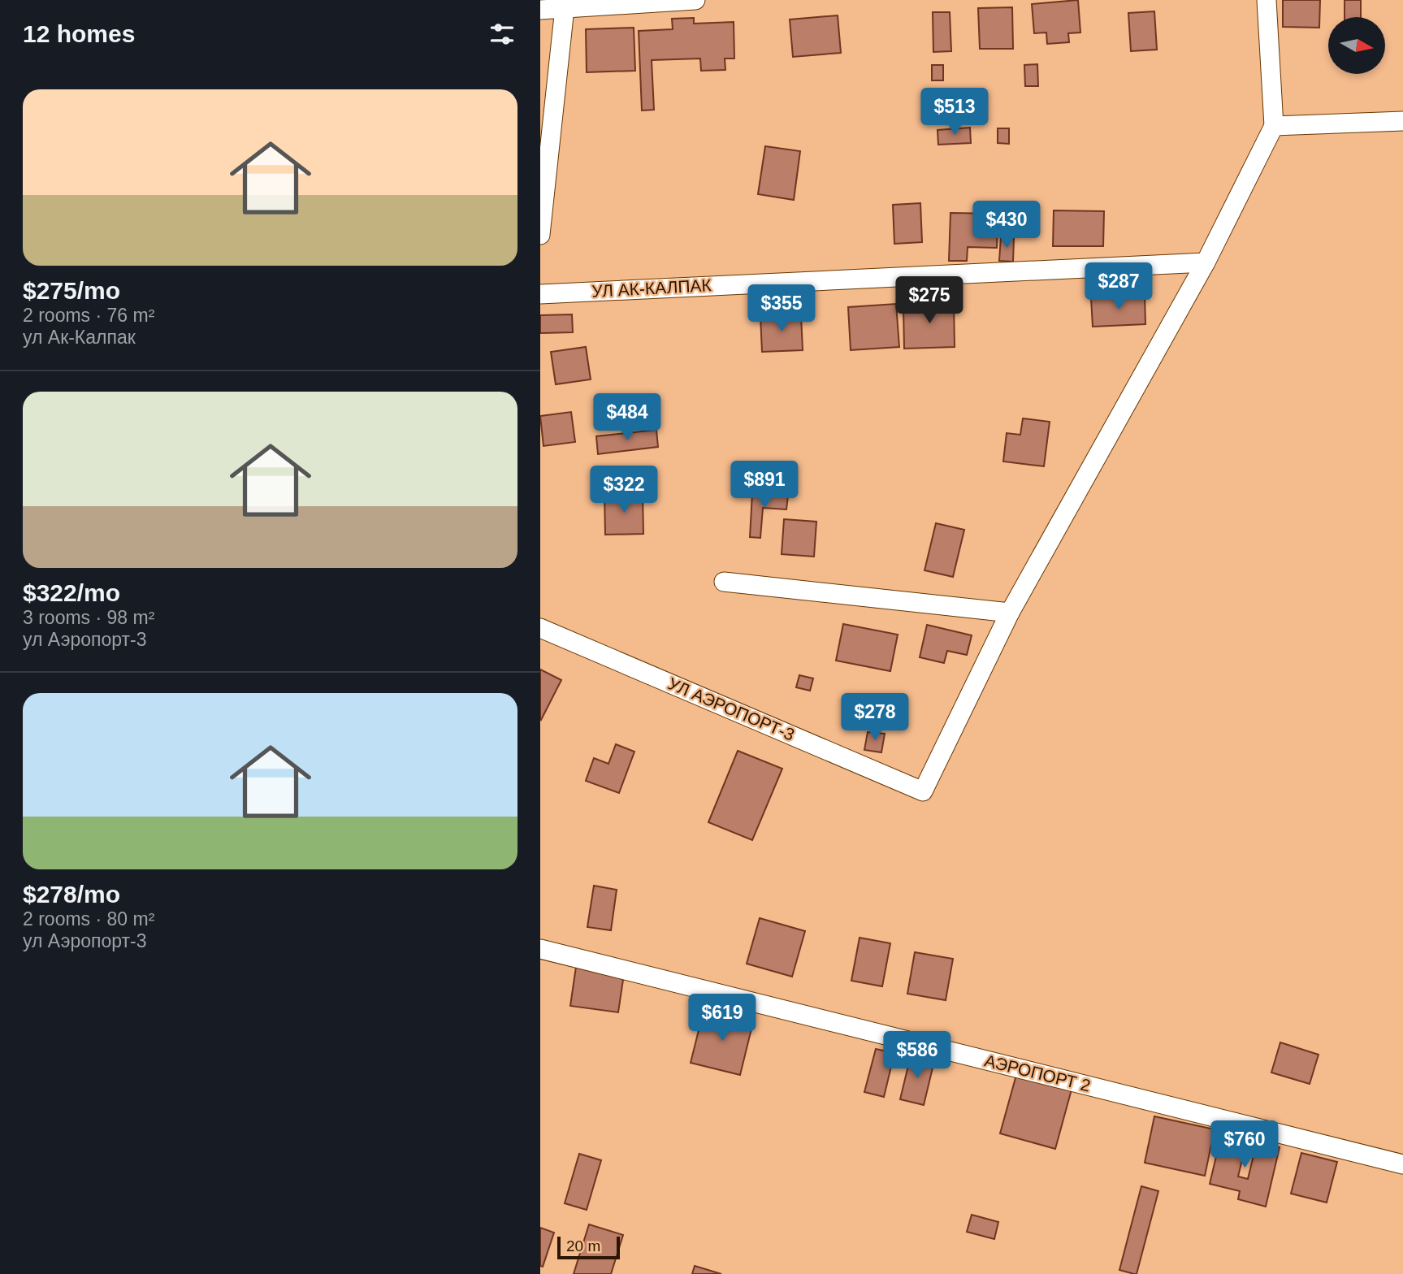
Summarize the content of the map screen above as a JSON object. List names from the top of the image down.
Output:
{
  "streets": {
    "street": ["УЛ АК-КАЛПАК", "УЛ АЭРОПОРТ-3", "АЭРОПОРТ 2"]
  },
  "scale_bar": "20 m",
  "north": "right",
  "page": {
    "heading": "12 homes",
    "list": [
      {
        "name": "$275/mo",
        "note": "2 rooms · 76 m² · ул Ак-Калпак"
      },
      {
        "name": "$322/mo",
        "note": "3 rooms · 98 m² · ул Аэропорт-3"
      },
      {
        "name": "$278/mo",
        "note": "2 rooms · 80 m² · ул Аэропорт-3"
      }
    ],
    "price": [
      "$513",
      "$430",
      "$287",
      "$275",
      "$355",
      "$484",
      "$891",
      "$322",
      "$278",
      "$619",
      "$586",
      "$760"
    ],
    "scale": "20 m"
  }
}
